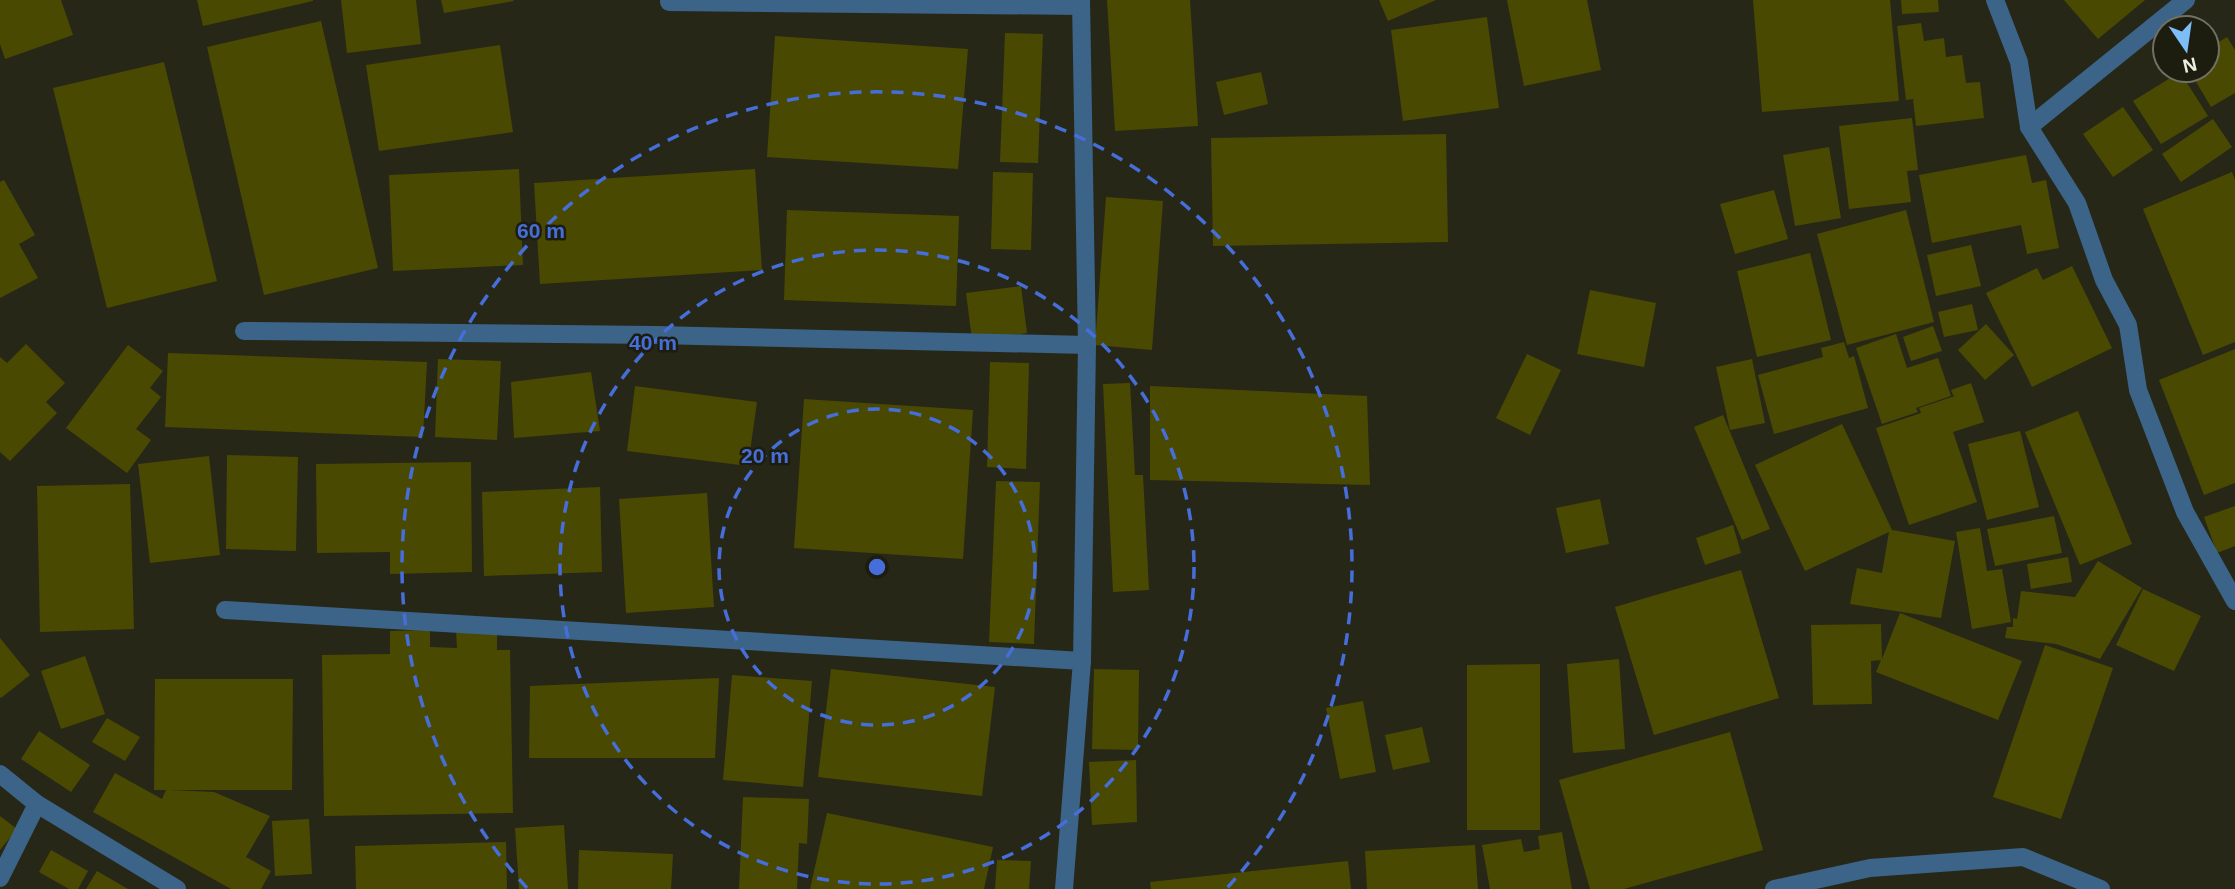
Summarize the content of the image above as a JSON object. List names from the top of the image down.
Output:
{
  "north": "bottom",
  "rings": ["60 m", "40 m", "20 m"]
}
